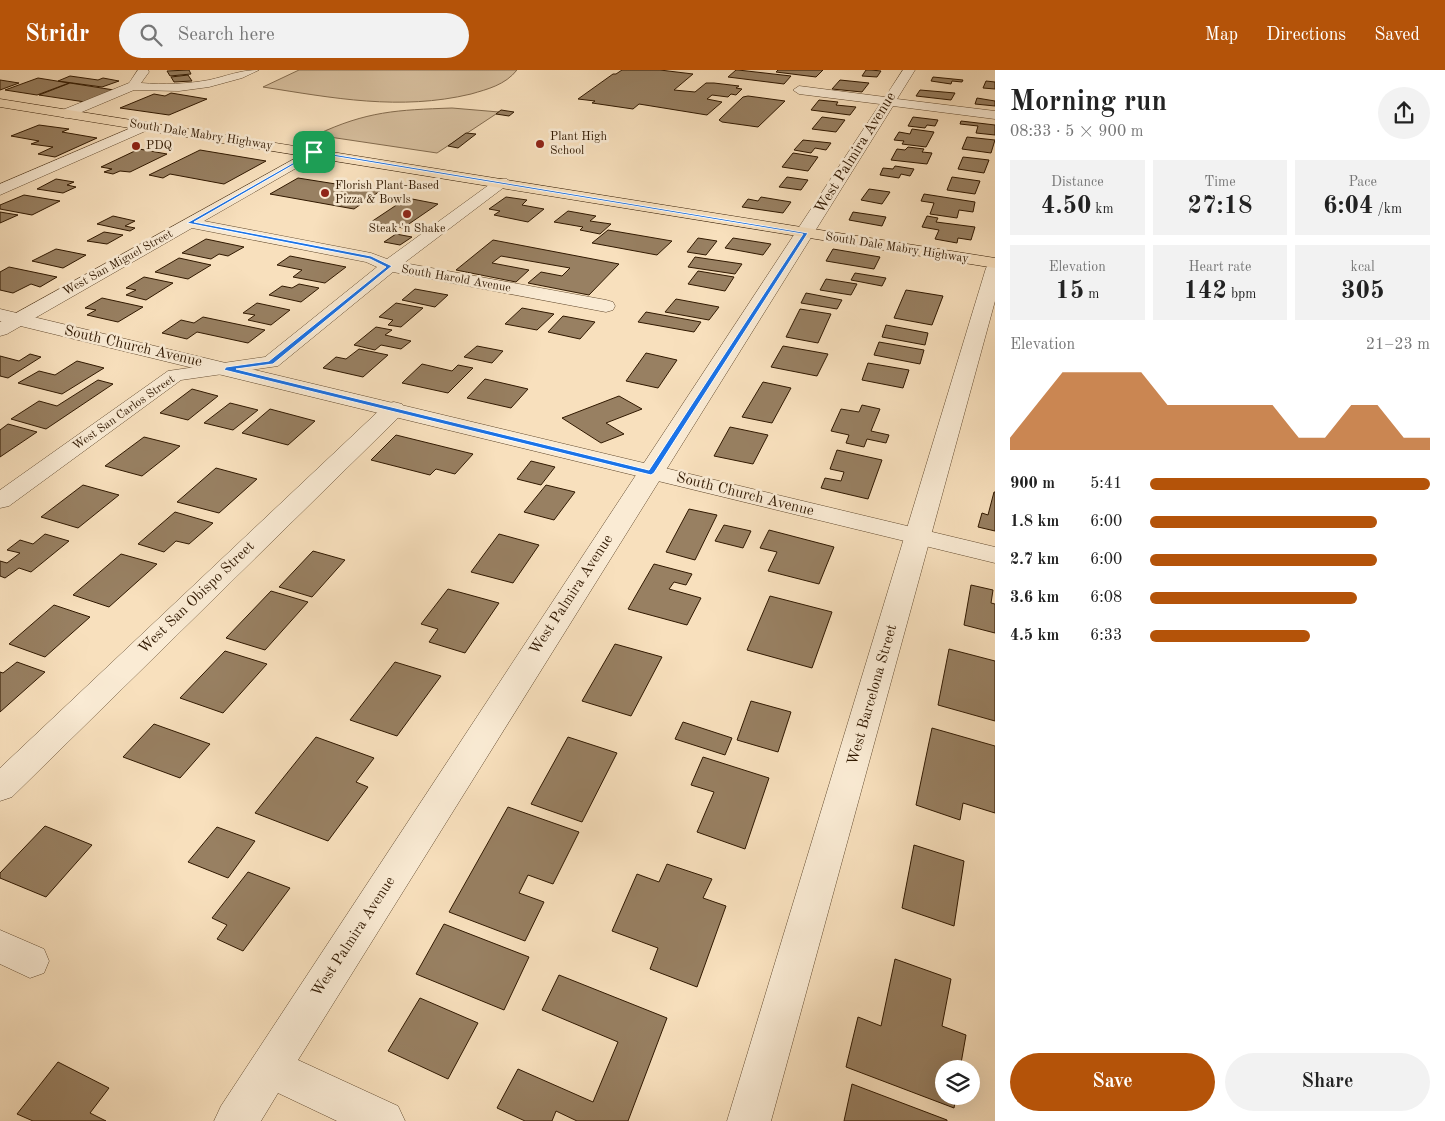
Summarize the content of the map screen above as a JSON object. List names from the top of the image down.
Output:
{
  "streets": {
    "main road": ["South Dale Mabry Highway"],
    "street": [
      "West Palmira Avenue",
      "West San Miguel Street",
      "South Harold Avenue",
      "South Church Avenue",
      "West San Carlos Street",
      "West San Obispo Street",
      "West Barcelona Street"
    ]
  },
  "crossings": [
    ["South Dale Mabry Highway", "West Palmira Avenue"],
    ["South Dale Mabry Highway", "West San Miguel Street"],
    ["South Dale Mabry Highway", "West San Carlos Street"],
    ["West Palmira Avenue", "South Church Avenue"],
    ["West San Miguel Street", "South Harold Avenue"],
    ["West San Miguel Street", "South Church Avenue"],
    ["South Harold Avenue", "West San Carlos Street"],
    ["South Church Avenue", "West San Carlos Street"],
    ["South Church Avenue", "West San Obispo Street"],
    ["South Church Avenue", "West Barcelona Street"]
  ],
  "places": [
    "Plant High School",
    "PDQ",
    "Florish Plant-Based Pizza & Bowls",
    "Steak 'n Shake"
  ],
  "page": {
    "header": "Stridr",
    "search": "Search here",
    "nav": ["Map", "Directions", "Saved"],
    "heading": ["Morning run", "08:33 · 5 × 900 m"],
    "stats": [
      ["Distance", "4.50 km"],
      ["Time", "27:18"],
      ["Pace", "6:04 /km"],
      ["Elevation", "15 m"],
      ["Heart rate", "142 bpm"],
      ["kcal", "305"]
    ],
    "chart": ["Elevation", "21–23 m"],
    "list": [
      {
        "name": "900 m",
        "note": "5:41"
      },
      {
        "name": "1.8 km",
        "note": "6:00"
      },
      {
        "name": "2.7 km",
        "note": "6:00"
      },
      {
        "name": "3.6 km",
        "note": "6:08"
      },
      {
        "name": "4.5 km",
        "note": "6:33"
      }
    ],
    "buttons": ["Save", "Share"]
  }
}
